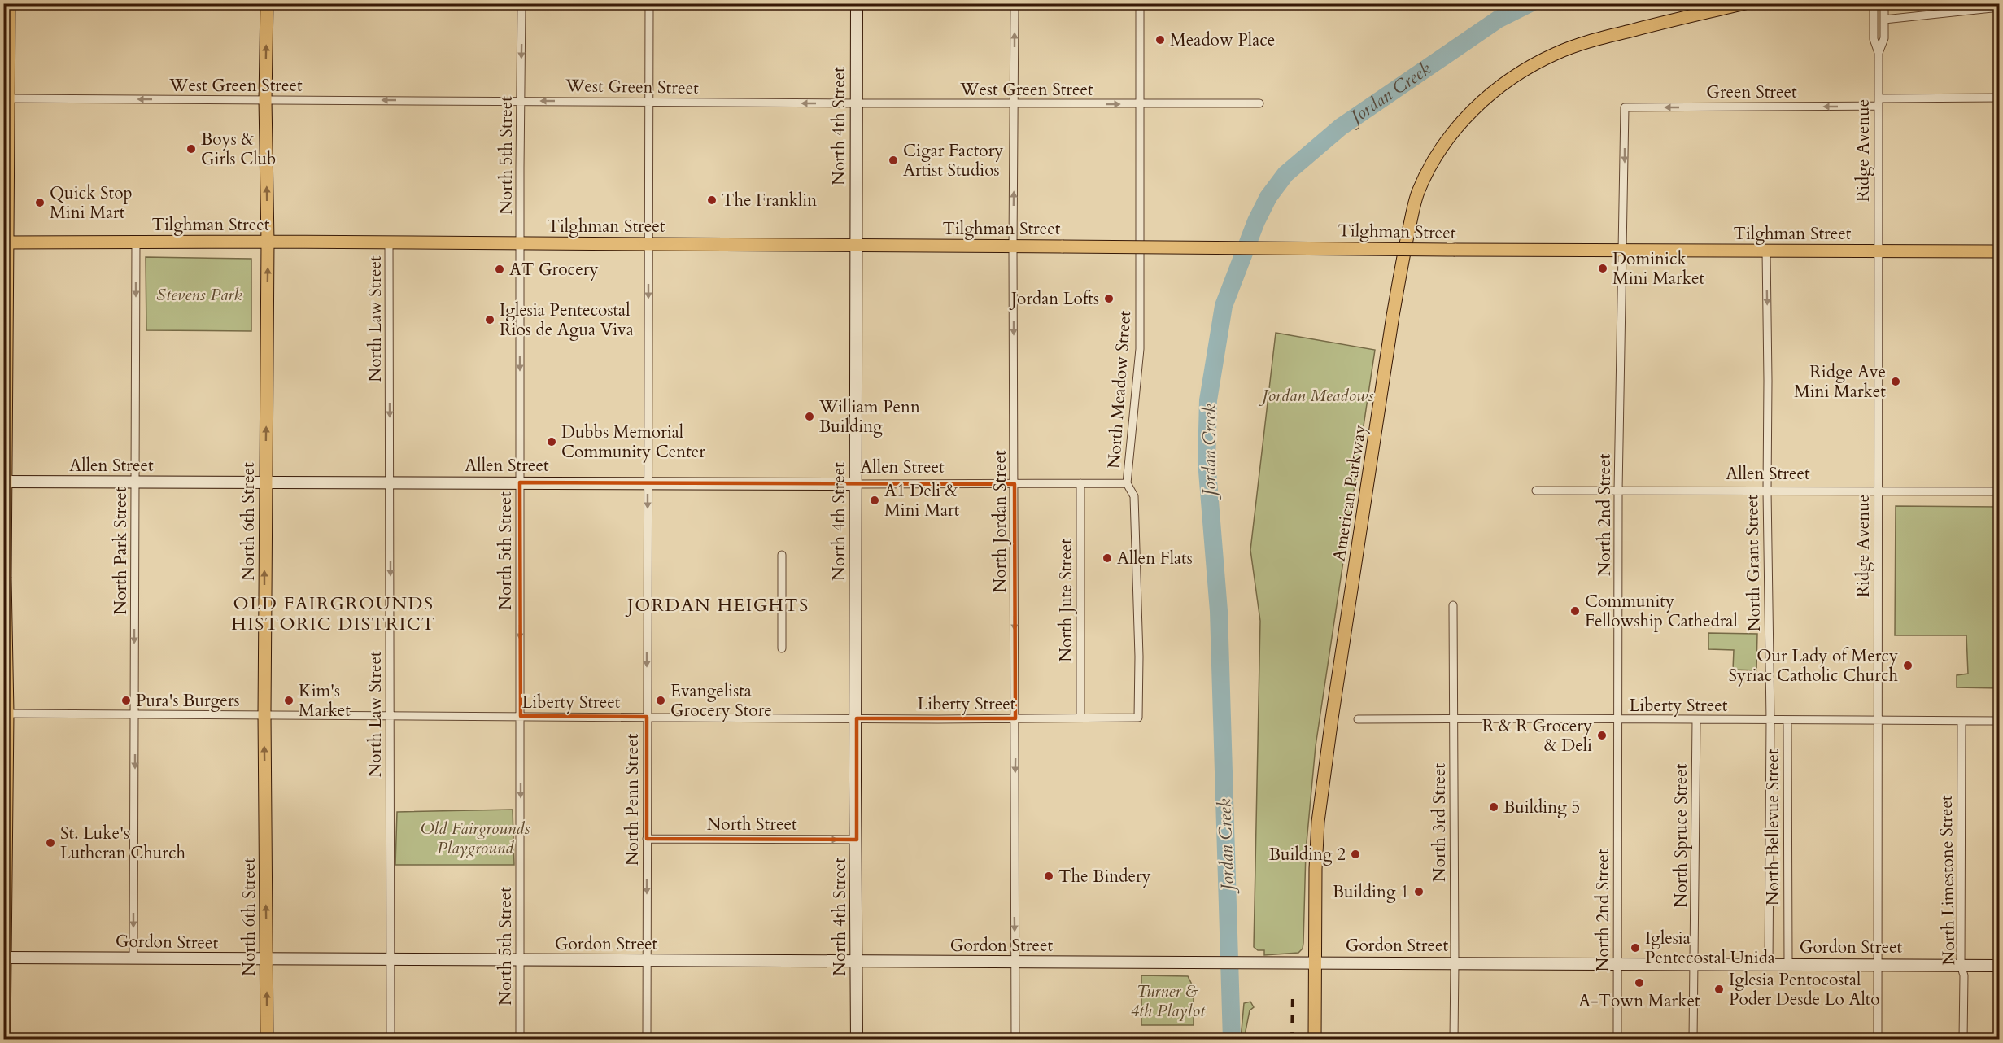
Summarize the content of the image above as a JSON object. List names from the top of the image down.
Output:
{
  "streets": {
    "main road": ["Tilghman Street", "American Parkway", "North 6th Street"],
    "street": [
      "West Green Street",
      "Green Street",
      "North 4th Street",
      "Ridge Avenue",
      "North 5th Street",
      "North Law Street",
      "North Meadow Street",
      "Allen Street",
      "North 2nd Street",
      "North Jordan Street",
      "North Park Street",
      "North Grant Street",
      "North Jute Street",
      "Liberty Street",
      "North Penn Street",
      "North 3rd Street",
      "North Street",
      "North Bellevue Street",
      "North Spruce Street",
      "North Limestone Street",
      "Gordon Street"
    ]
  },
  "crossings": [
    ["West Green Street", "North 4th Street"],
    ["West Green Street", "North 5th Street"],
    ["West Green Street", "North Meadow Street"],
    ["West Green Street", "North 6th Street"],
    ["West Green Street", "North Jordan Street"],
    ["West Green Street", "North Penn Street"],
    ["Green Street", "Ridge Avenue"],
    ["Green Street", "North 2nd Street"],
    ["North 4th Street", "Tilghman Street"],
    ["North 4th Street", "Allen Street"],
    ["North 4th Street", "Liberty Street"],
    ["North 4th Street", "North Street"],
    ["North 4th Street", "Gordon Street"],
    ["Ridge Avenue", "Tilghman Street"],
    ["Ridge Avenue", "Allen Street"],
    ["Ridge Avenue", "Liberty Street"],
    ["Ridge Avenue", "Gordon Street"],
    ["North 5th Street", "Tilghman Street"],
    ["North 5th Street", "Allen Street"],
    ["North 5th Street", "Liberty Street"],
    ["North 5th Street", "Gordon Street"],
    ["Tilghman Street", "North Law Street"],
    ["Tilghman Street", "North 2nd Street"],
    ["Tilghman Street", "North 6th Street"],
    ["Tilghman Street", "North Jordan Street"],
    ["Tilghman Street", "North Park Street"],
    ["Tilghman Street", "North Grant Street"],
    ["Tilghman Street", "North Penn Street"],
    ["North Law Street", "Allen Street"],
    ["North Law Street", "Liberty Street"],
    ["North Law Street", "Gordon Street"],
    ["North Meadow Street", "Allen Street"],
    ["North Meadow Street", "Liberty Street"],
    ["Allen Street", "North 2nd Street"],
    ["Allen Street", "North 6th Street"],
    ["Allen Street", "North Jordan Street"],
    ["Allen Street", "North Park Street"],
    ["Allen Street", "North Grant Street"],
    ["Allen Street", "North Jute Street"],
    ["Allen Street", "North Penn Street"],
    ["American Parkway", "Gordon Street"],
    ["North 2nd Street", "Liberty Street"],
    ["North 2nd Street", "Gordon Street"],
    ["North 6th Street", "Liberty Street"],
    ["North 6th Street", "Gordon Street"],
    ["North Jordan Street", "Liberty Street"],
    ["North Jordan Street", "Gordon Street"],
    ["North Park Street", "Liberty Street"],
    ["North Park Street", "Gordon Street"],
    ["North Grant Street", "Liberty Street"],
    ["North Grant Street", "Gordon Street"],
    ["North Jute Street", "Liberty Street"],
    ["Liberty Street", "North Penn Street"],
    ["Liberty Street", "North 3rd Street"],
    ["Liberty Street", "North Bellevue Street"],
    ["Liberty Street", "North Spruce Street"],
    ["Liberty Street", "North Limestone Street"],
    ["North Penn Street", "North Street"],
    ["North Penn Street", "Gordon Street"],
    ["North 3rd Street", "Gordon Street"],
    ["North Bellevue Street", "Gordon Street"],
    ["North Spruce Street", "Gordon Street"],
    ["North Limestone Street", "Gordon Street"]
  ],
  "one_way": [
    "Green Street",
    "North 5th Street",
    "North Law Street",
    "North 6th Street",
    "North Park Street",
    "North Penn Street",
    "North Street"
  ],
  "districts": ["OLD FAIRGROUNDS HISTORIC DISTRICT", "JORDAN HEIGHTS"],
  "water": ["Jordan Creek"],
  "parks": [
    "Stevens Park",
    "Jordan Meadows",
    "Old Fairgrounds Playground",
    "Turner & 4th Playlot"
  ],
  "places": [
    "Meadow Place",
    "Boys & Girls Club",
    "Cigar Factory Artist Studios",
    "The Franklin",
    "Quick Stop Mini Mart",
    "Dominick Mini Market",
    "AT Grocery",
    "Jordan Lofts",
    "Iglesia Pentecostal Rios de Agua Viva",
    "Ridge Ave Mini Market",
    "William Penn Building",
    "Dubbs Memorial Community Center",
    "A1 Deli & Mini Mart",
    "Allen Flats",
    "Community Fellowship Cathedral",
    "Our Lady of Mercy Syriac Catholic Church",
    "Pura's Burgers",
    "Kim's Market",
    "Evangelista Grocery Store",
    "R & R Grocery & Deli",
    "Building 5",
    "St. Luke's Lutheran Church",
    "Building 2",
    "The Bindery",
    "Building 1",
    "Iglesia Pentecostal Unida",
    "A-Town Market",
    "Iglesia Pentocostal Poder Desde Lo Alto"
  ]
}
